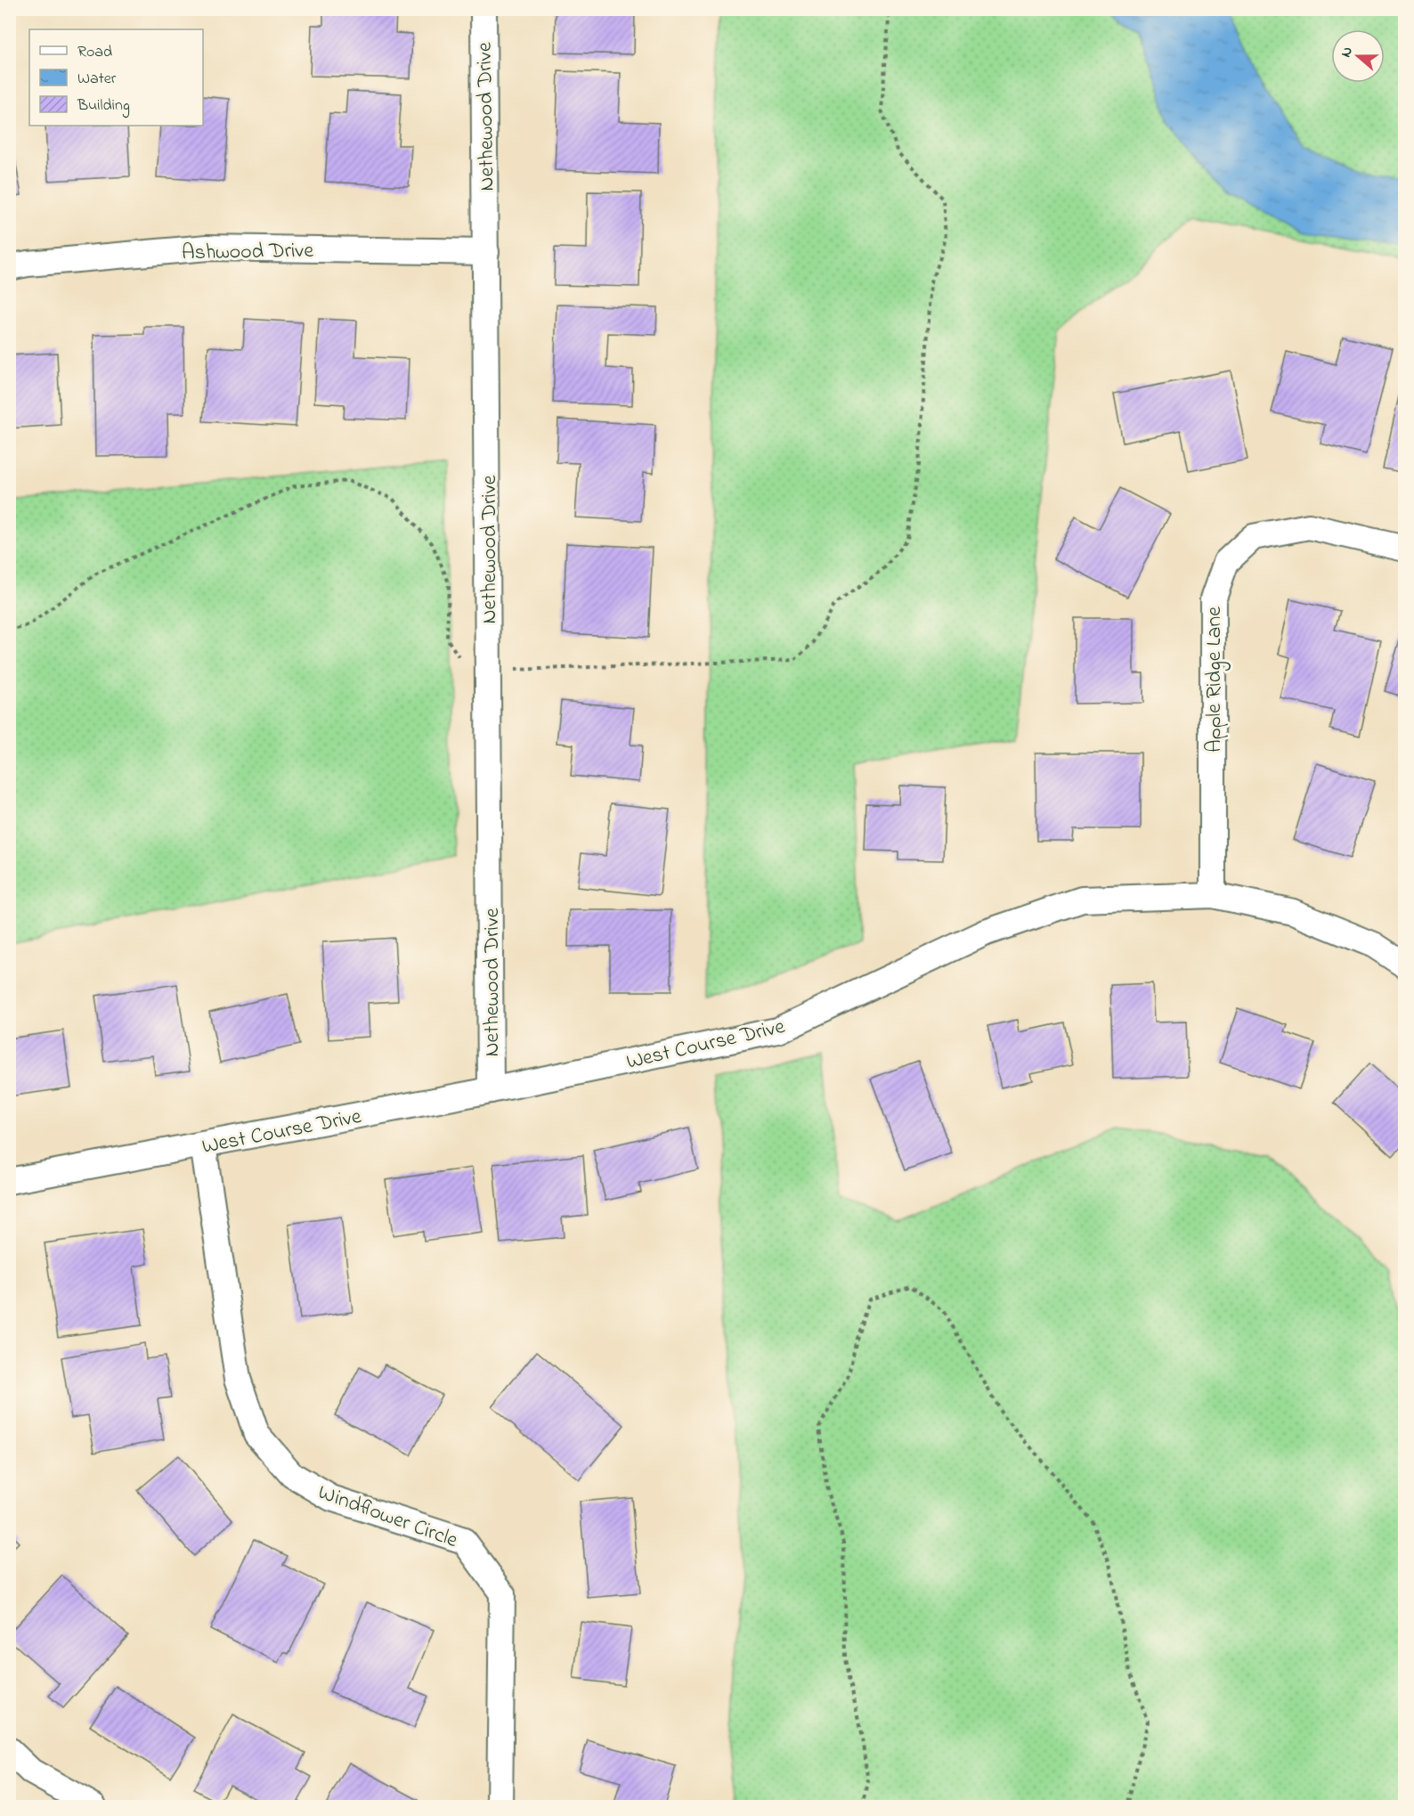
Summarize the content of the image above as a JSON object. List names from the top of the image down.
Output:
{
  "streets": {
    "street": [
      "Nethewood Drive",
      "Ashwood Drive",
      "Apple Ridge Lane",
      "West Course Drive",
      "Windflower Circle"
    ]
  },
  "crossings": [
    ["Nethewood Drive", "Ashwood Drive"],
    ["Nethewood Drive", "West Course Drive"],
    ["Apple Ridge Lane", "West Course Drive"],
    ["West Course Drive", "Windflower Circle"]
  ],
  "legend": ["Road", "Water", "Building"],
  "north": "left"
}
